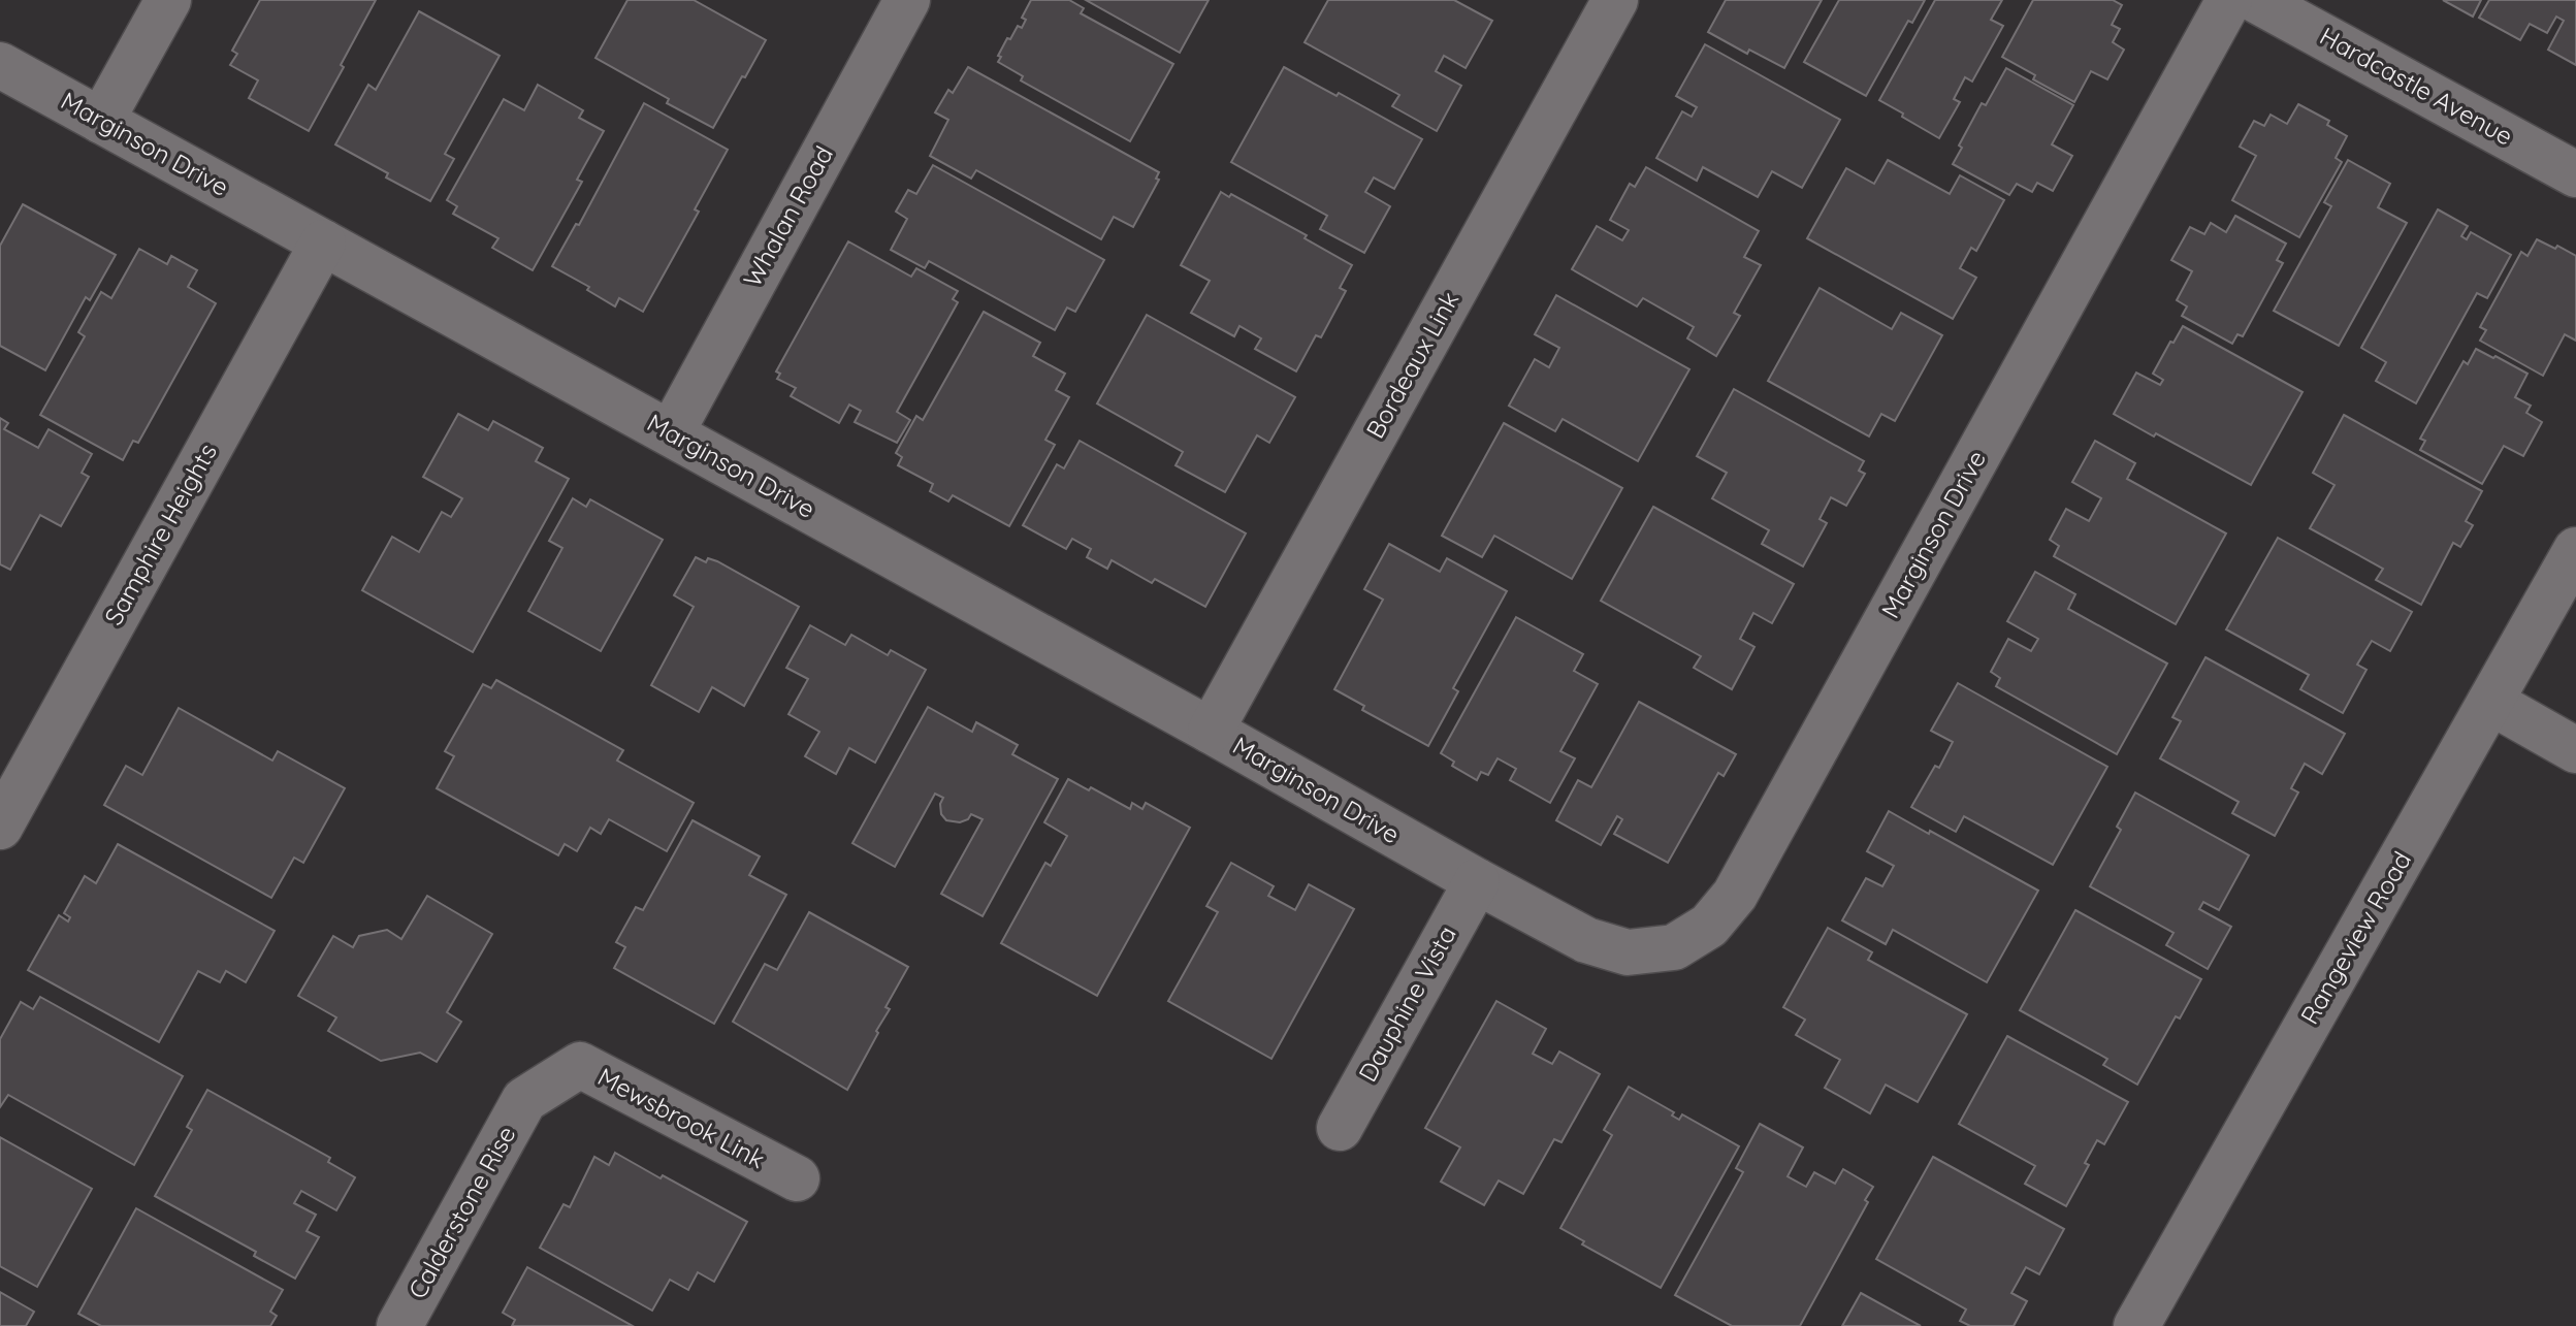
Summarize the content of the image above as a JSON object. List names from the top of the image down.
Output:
{
  "streets": {
    "street": [
      "Hardcastle Avenue",
      "Marginson Drive",
      "Whalan Road",
      "Bordeaux Link",
      "Samphire Heights",
      "Rangeview Road",
      "Dauphine Vista",
      "Mewsbrook Link",
      "Calderstone Rise"
    ]
  },
  "crossings": [
    ["Marginson Drive", "Whalan Road"],
    ["Marginson Drive", "Bordeaux Link"],
    ["Marginson Drive", "Samphire Heights"],
    ["Marginson Drive", "Dauphine Vista"],
    ["Mewsbrook Link", "Calderstone Rise"]
  ]
}
